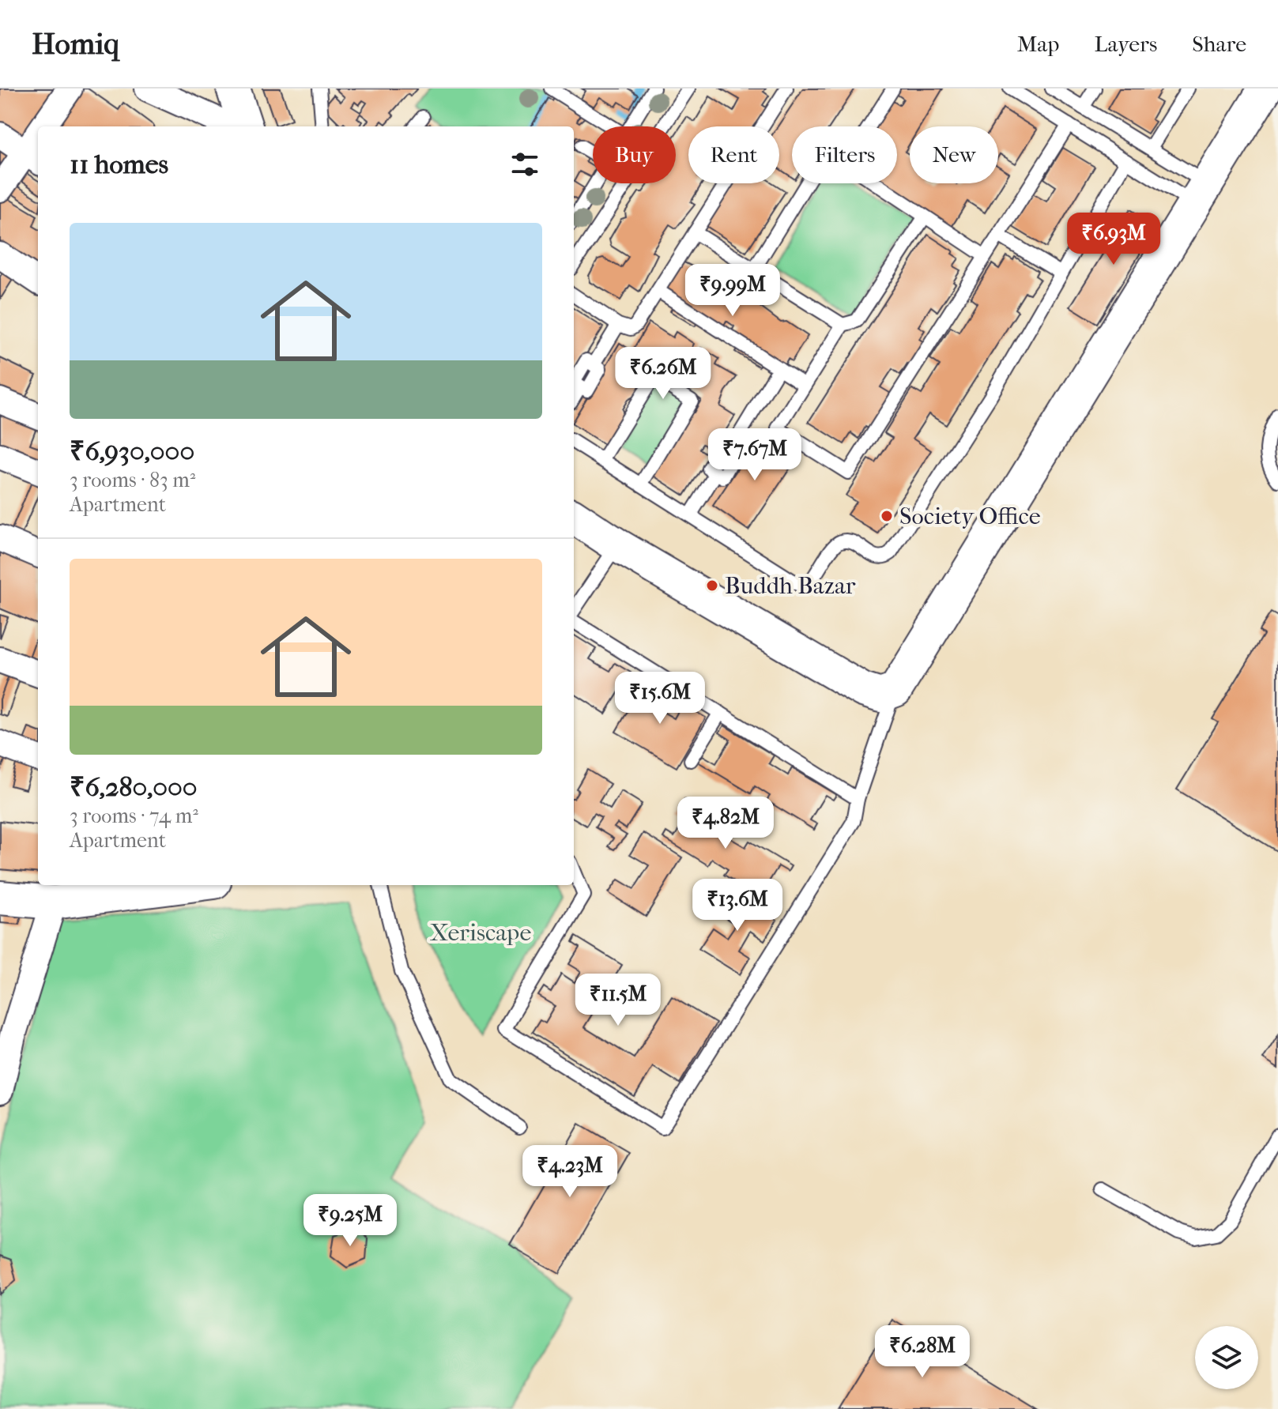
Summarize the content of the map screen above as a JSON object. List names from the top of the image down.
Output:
{
  "parks": ["Xeriscape"],
  "places": ["Society Office", "Buddh Bazar"],
  "page": {
    "header": "Homiq",
    "nav": ["Map", "Layers", "Share"],
    "chip": [
      "Buy",
      "Rent",
      "Filters",
      "New"
    ],
    "heading": "11 homes",
    "list": [
      {
        "name": "₹6,930,000",
        "note": "3 rooms · 83 m² · Apartment"
      },
      {
        "name": "₹6,280,000",
        "note": "3 rooms · 74 m² · Apartment"
      }
    ],
    "price": [
      "₹6.93M",
      "₹9.99M",
      "₹6.26M",
      "₹7.67M",
      "₹15.6M",
      "₹4.82M",
      "₹13.6M",
      "₹11.5M",
      "₹4.23M",
      "₹9.25M",
      "₹6.28M"
    ]
  }
}
